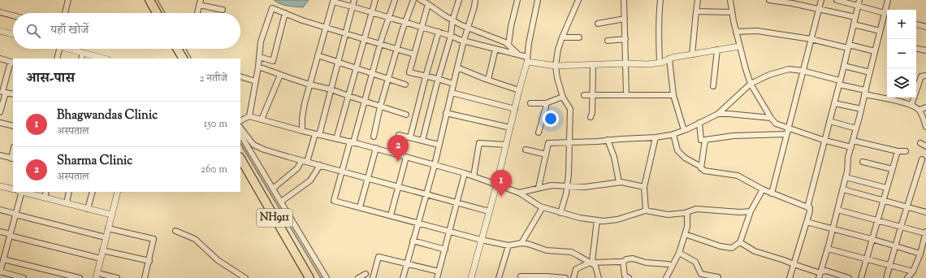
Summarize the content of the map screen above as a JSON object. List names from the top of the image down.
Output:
{
  "streets": {
    "highway": ["NH911"]
  },
  "page": {
    "map_buttons": ["+", "−"],
    "search": "यहाँ खोजें",
    "heading": ["आस-पास", "2 नतीजे"],
    "list": [
      {
        "mark": "1",
        "name": "Bhagwandas Clinic",
        "note": "अस्पताल",
        "value": "150 m"
      },
      {
        "mark": "2",
        "name": "Sharma Clinic",
        "note": "अस्पताल",
        "value": "260 m"
      }
    ],
    "pins": ["2", "1"]
  }
}
